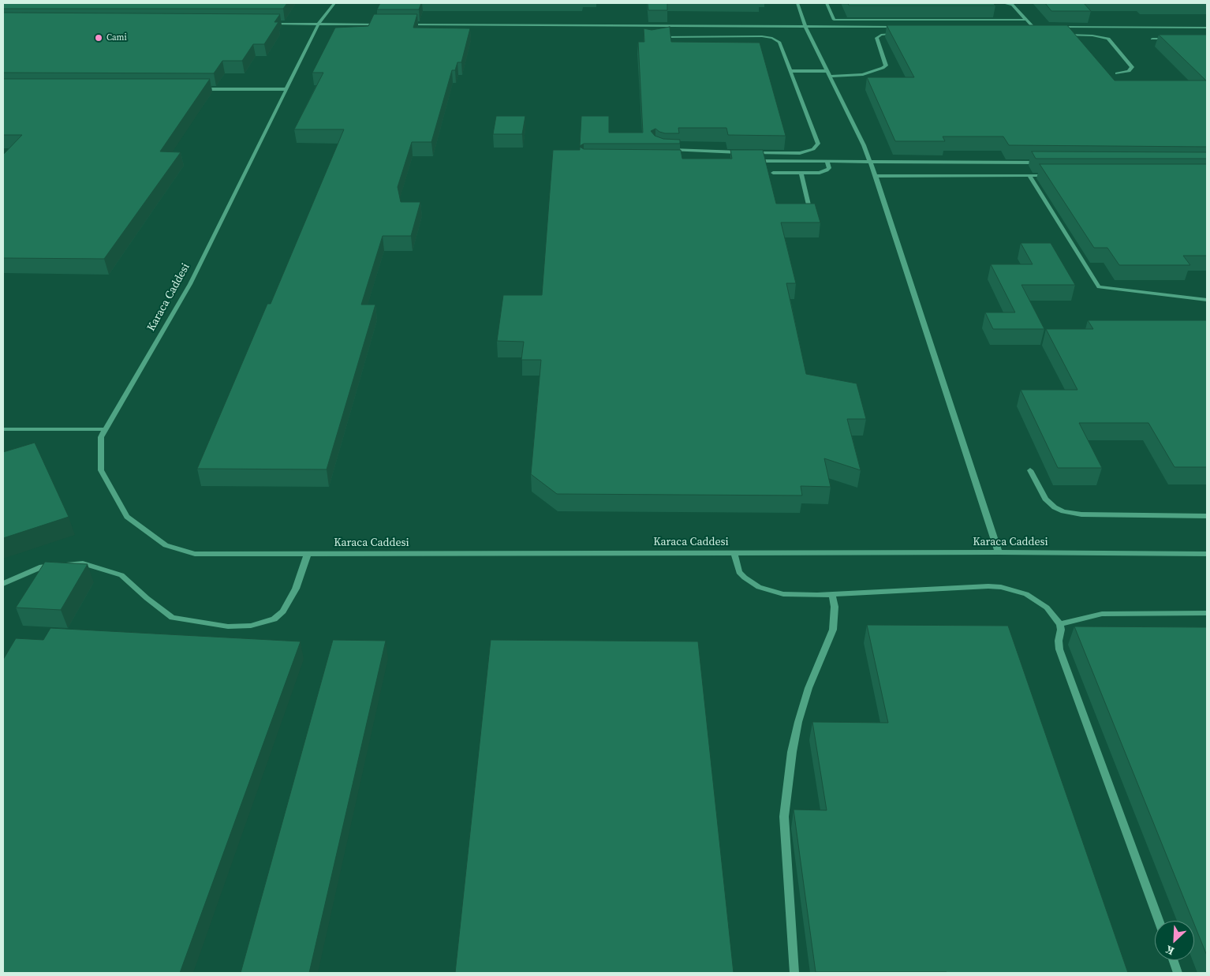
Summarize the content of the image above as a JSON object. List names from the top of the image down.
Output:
{
  "streets": {
    "street": ["Karaca Caddesi"]
  },
  "places": ["Cami"],
  "north": "bottom left"
}
